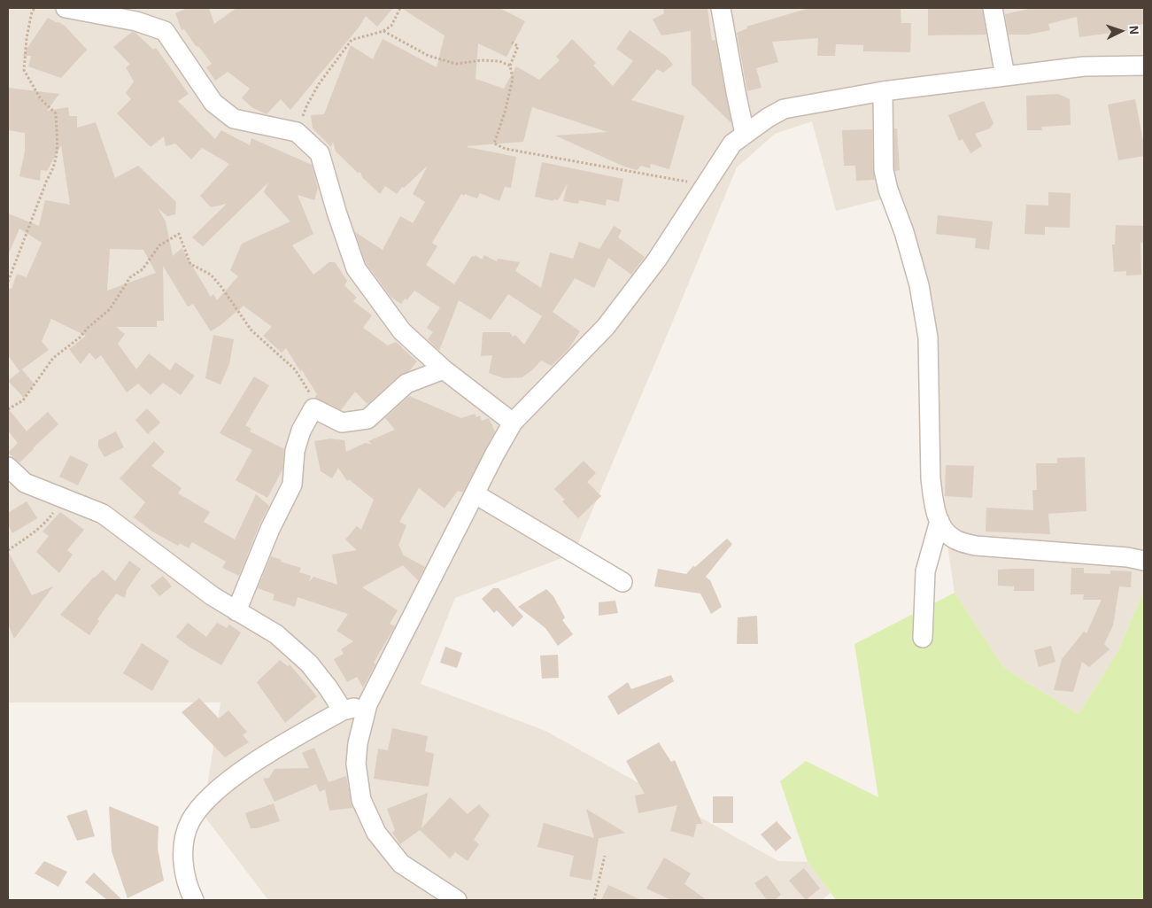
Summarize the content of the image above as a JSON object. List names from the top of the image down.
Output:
{
  "north": "right"
}
